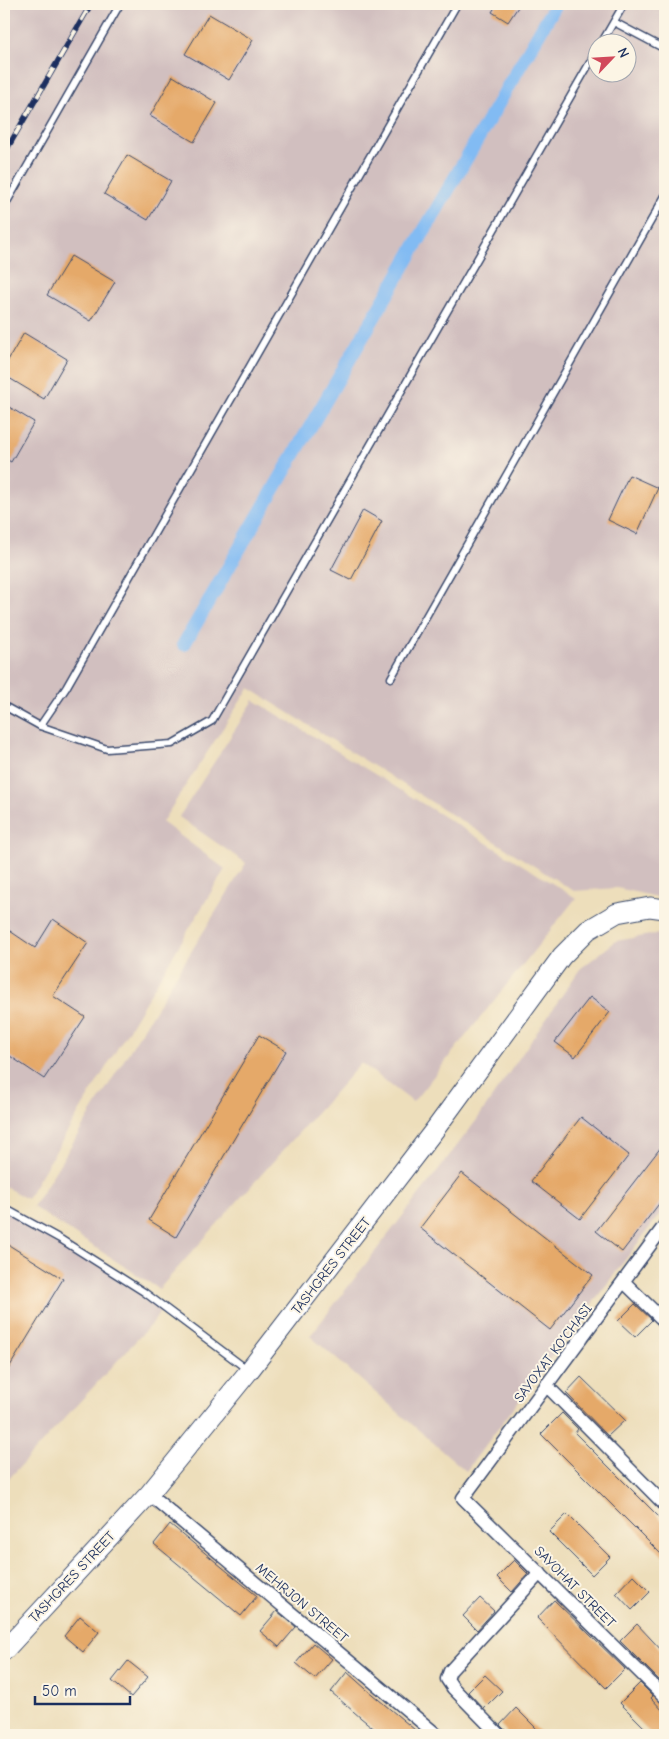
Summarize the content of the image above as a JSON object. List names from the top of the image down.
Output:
{
  "streets": {
    "main road": ["TASHGRES STREET"],
    "street": ["SAYOXAT KO'CHASI", "SAYOHAT STREET", "MEHRJON STREET"]
  },
  "crossings": [
    ["TASHGRES STREET", "MEHRJON STREET"],
    ["SAYOXAT KO'CHASI", "SAYOHAT STREET"]
  ],
  "scale_bar": "50 m",
  "north": "top right"
}
